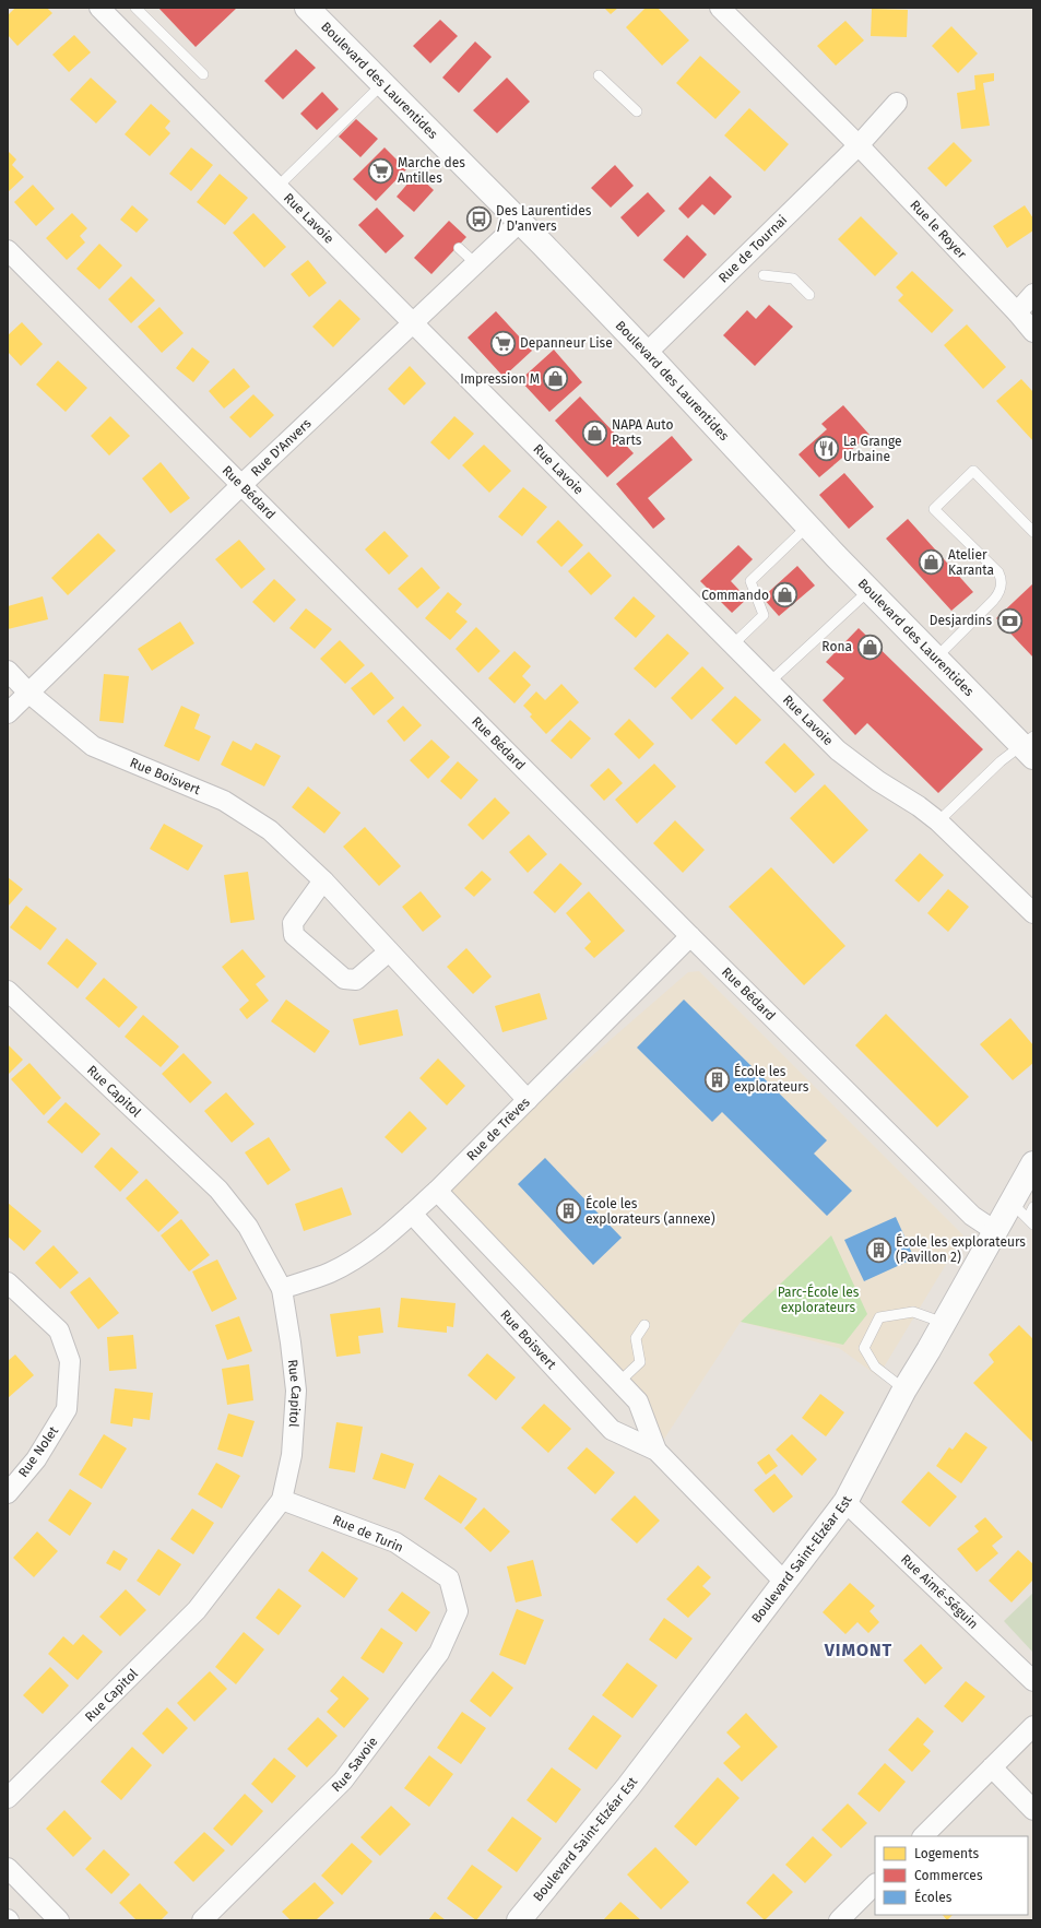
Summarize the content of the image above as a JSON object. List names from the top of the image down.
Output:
{
  "streets": {
    "main road": ["Boulevard des Laurentides", "Boulevard Saint-Elzéar Est"],
    "street": [
      "Rue Lavoie",
      "Rue le Royer",
      "Rue de Tournai",
      "Rue D'Anvers",
      "Rue Bédard",
      "Rue Boisvert",
      "Rue Capitol",
      "Rue de Trèves",
      "Rue Nolet",
      "Rue de Turin",
      "Rue Aimé-Séguin",
      "Rue Savoie"
    ]
  },
  "crossings": [
    ["Boulevard des Laurentides", "Rue de Tournai"],
    ["Boulevard des Laurentides", "Rue D'Anvers"],
    ["Rue Lavoie", "Rue D'Anvers"],
    ["Rue le Royer", "Rue de Tournai"],
    ["Rue D'Anvers", "Rue Bédard"],
    ["Rue D'Anvers", "Rue Boisvert"],
    ["Rue Bédard", "Rue de Trèves"],
    ["Rue Bédard", "Boulevard Saint-Elzéar Est"],
    ["Rue Boisvert", "Rue de Trèves"],
    ["Rue Boisvert", "Boulevard Saint-Elzéar Est"],
    ["Rue Capitol", "Rue de Trèves"],
    ["Rue Capitol", "Rue de Turin"],
    ["Rue de Turin", "Rue Savoie"],
    ["Boulevard Saint-Elzéar Est", "Rue Aimé-Séguin"]
  ],
  "districts": ["VIMONT"],
  "parks": ["Parc-École les explorateurs"],
  "places": {
    "supermarket": ["Marche des Antilles", "Depanneur Lise"],
    "bus stop": ["Des Laurentides / D'anvers"],
    "shop": [
      "Impression M",
      "NAPA Auto Parts",
      "Atelier Karanta",
      "Commando",
      "Rona"
    ],
    "restaurant": ["La Grange Urbaine"],
    "bank": ["Desjardins"],
    "building": ["École les explorateurs", "École les explorateurs (annexe)", "École les explorateurs (Pavillon 2)"]
  },
  "legend": ["Logements", "Commerces", "Écoles"]
}
